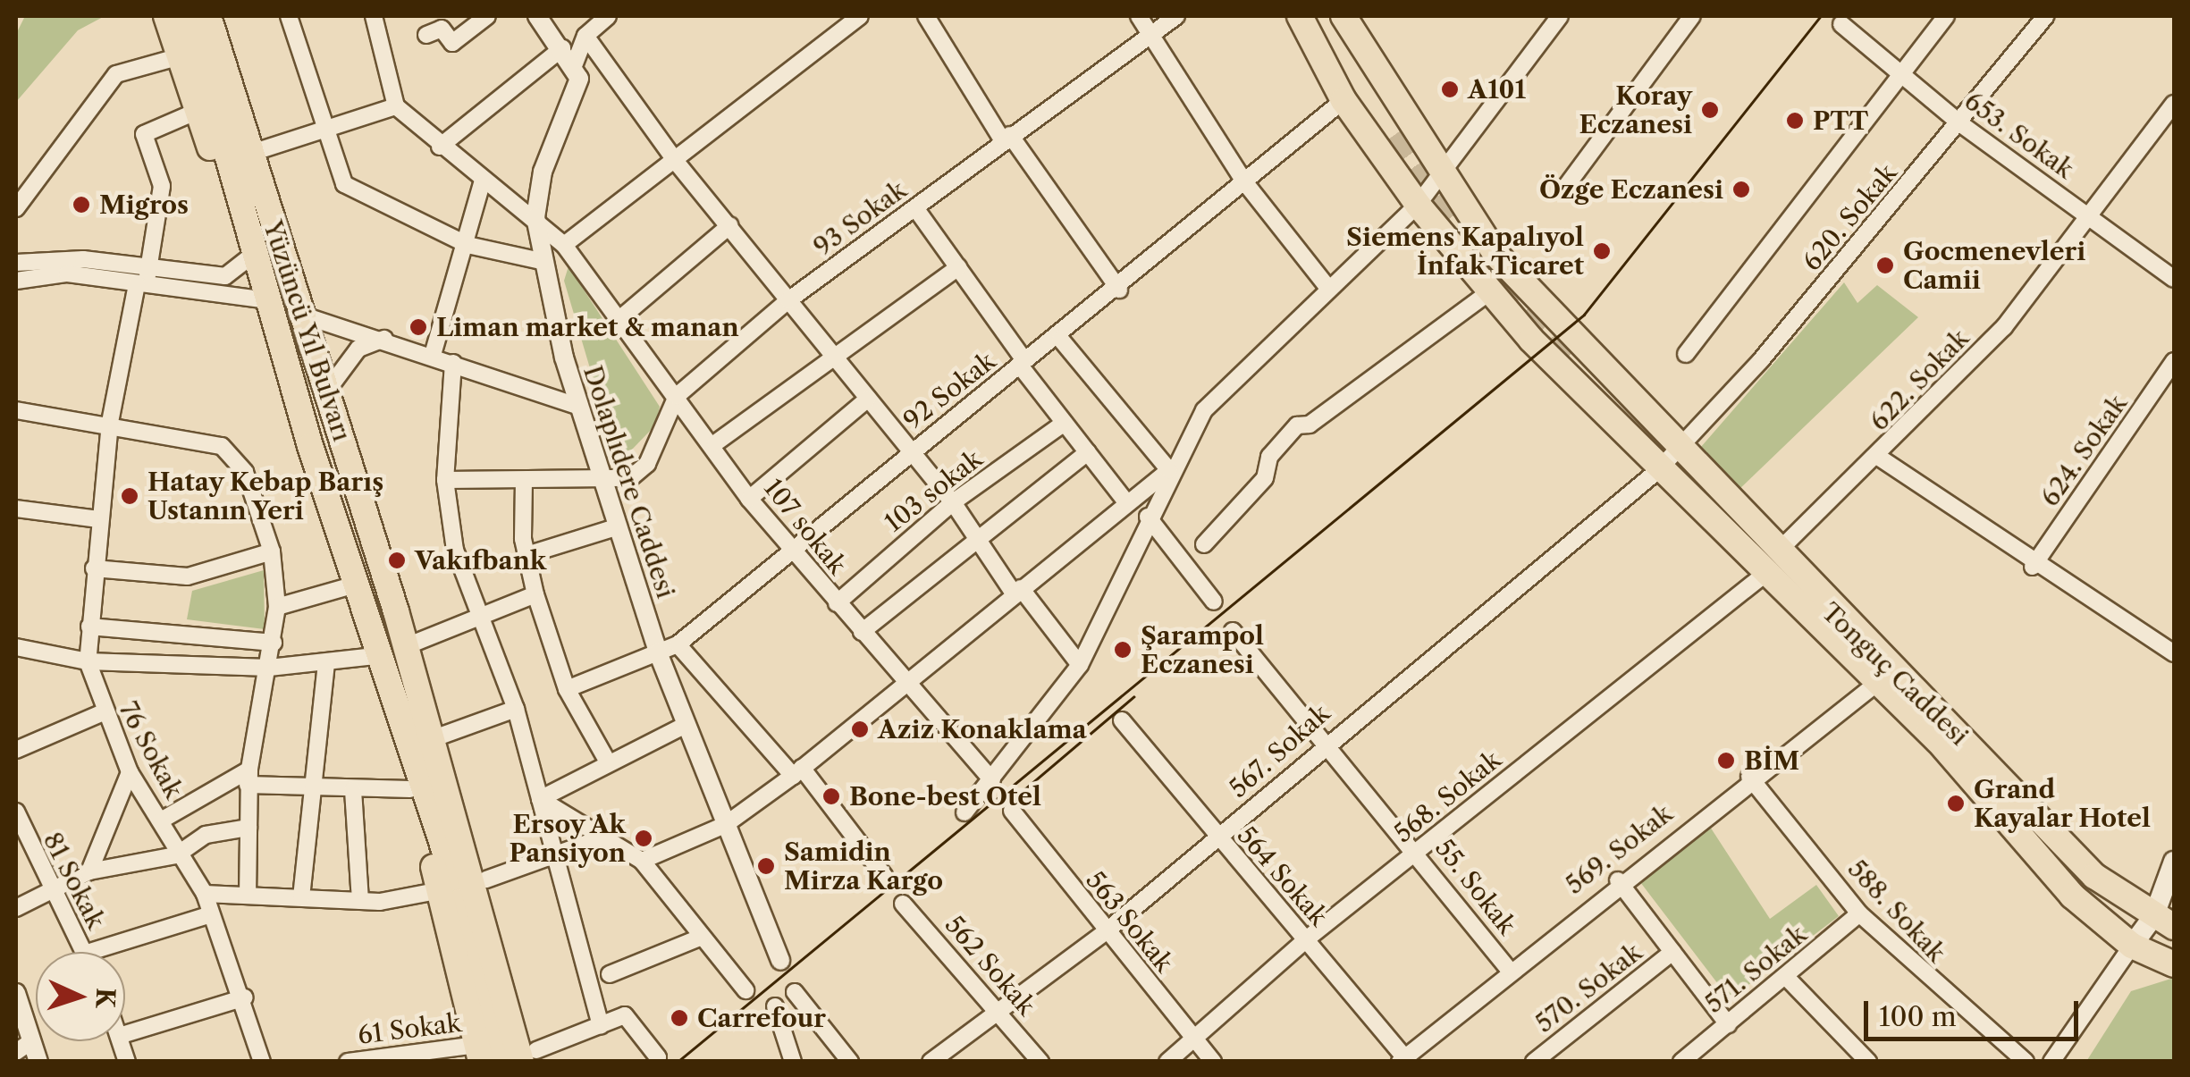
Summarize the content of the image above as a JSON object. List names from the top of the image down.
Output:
{
  "streets": {
    "main road": ["Yüzüncü Yıl Bulvarı", "Tonguç Caddesi"],
    "street": [
      "653. Sokak",
      "620. Sokak",
      "93 Sokak",
      "622. Sokak",
      "92 Sokak",
      "624. Sokak",
      "Dolaplıdere Caddesi",
      "103 sokak",
      "107 sokak",
      "76 Sokak",
      "567. Sokak",
      "568. Sokak",
      "569. Sokak",
      "564 Sokak",
      "81 Sokak",
      "55. Sokak",
      "588. Sokak",
      "563 Sokak",
      "562 Sokak",
      "571. Sokak",
      "570. Sokak",
      "61 Sokak"
    ]
  },
  "crossings": [
    ["653. Sokak", "620. Sokak"],
    ["653. Sokak", "622. Sokak"],
    ["620. Sokak", "567. Sokak"],
    ["93 Sokak", "Dolaplıdere Caddesi"],
    ["93 Sokak", "107 sokak"],
    ["Yüzüncü Yıl Bulvarı", "61 Sokak"],
    ["92 Sokak", "Dolaplıdere Caddesi"],
    ["92 Sokak", "107 sokak"],
    ["Dolaplıdere Caddesi", "107 sokak"],
    ["103 sokak", "107 sokak"],
    ["Tonguç Caddesi", "569. Sokak"],
    ["567. Sokak", "564 Sokak"],
    ["567. Sokak", "55. Sokak"],
    ["567. Sokak", "563 Sokak"],
    ["567. Sokak", "562 Sokak"],
    ["568. Sokak", "564 Sokak"],
    ["568. Sokak", "55. Sokak"],
    ["568. Sokak", "563 Sokak"],
    ["569. Sokak", "564 Sokak"],
    ["569. Sokak", "55. Sokak"],
    ["569. Sokak", "588. Sokak"],
    ["588. Sokak", "571. Sokak"]
  ],
  "places": [
    "A101",
    "Koray Eczanesi",
    "PTT",
    "Özge Eczanesi",
    "Migros",
    "Siemens Kapalıyol İnfak Ticaret",
    "Gocmenevleri Camii",
    "Liman market & manan",
    "Hatay Kebap Barış Ustanın Yeri",
    "Vakıfbank",
    "Şarampol Eczanesi",
    "Aziz Konaklama",
    "BİM",
    "Bone-best Otel",
    "Grand Kayalar Hotel",
    "Ersoy Ak Pansiyon",
    "Samidin Mirza Kargo",
    "Carrefour"
  ],
  "scale_bar": "100 m",
  "north": "right"
}
